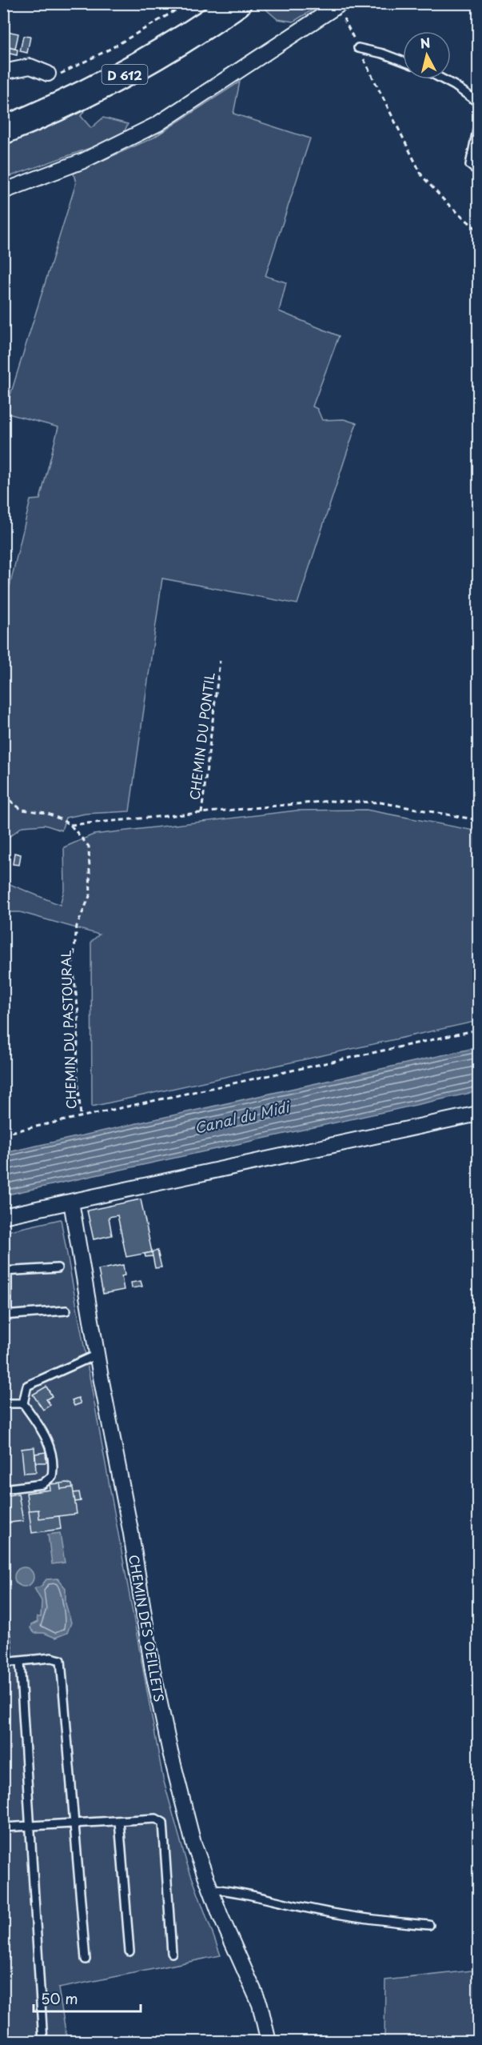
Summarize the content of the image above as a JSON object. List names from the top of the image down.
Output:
{
  "streets": {
    "highway": ["D 612"],
    "street": ["CHEMIN DES OEILLETS"],
    "path": ["CHEMIN DU PONTIL", "CHEMIN DU PASTOURAL"]
  },
  "crossings": [
    ["CHEMIN DU PONTIL", "CHEMIN DU PASTOURAL"]
  ],
  "water": ["Canal du Midi"],
  "scale_bar": "50 m",
  "north": "top"
}
